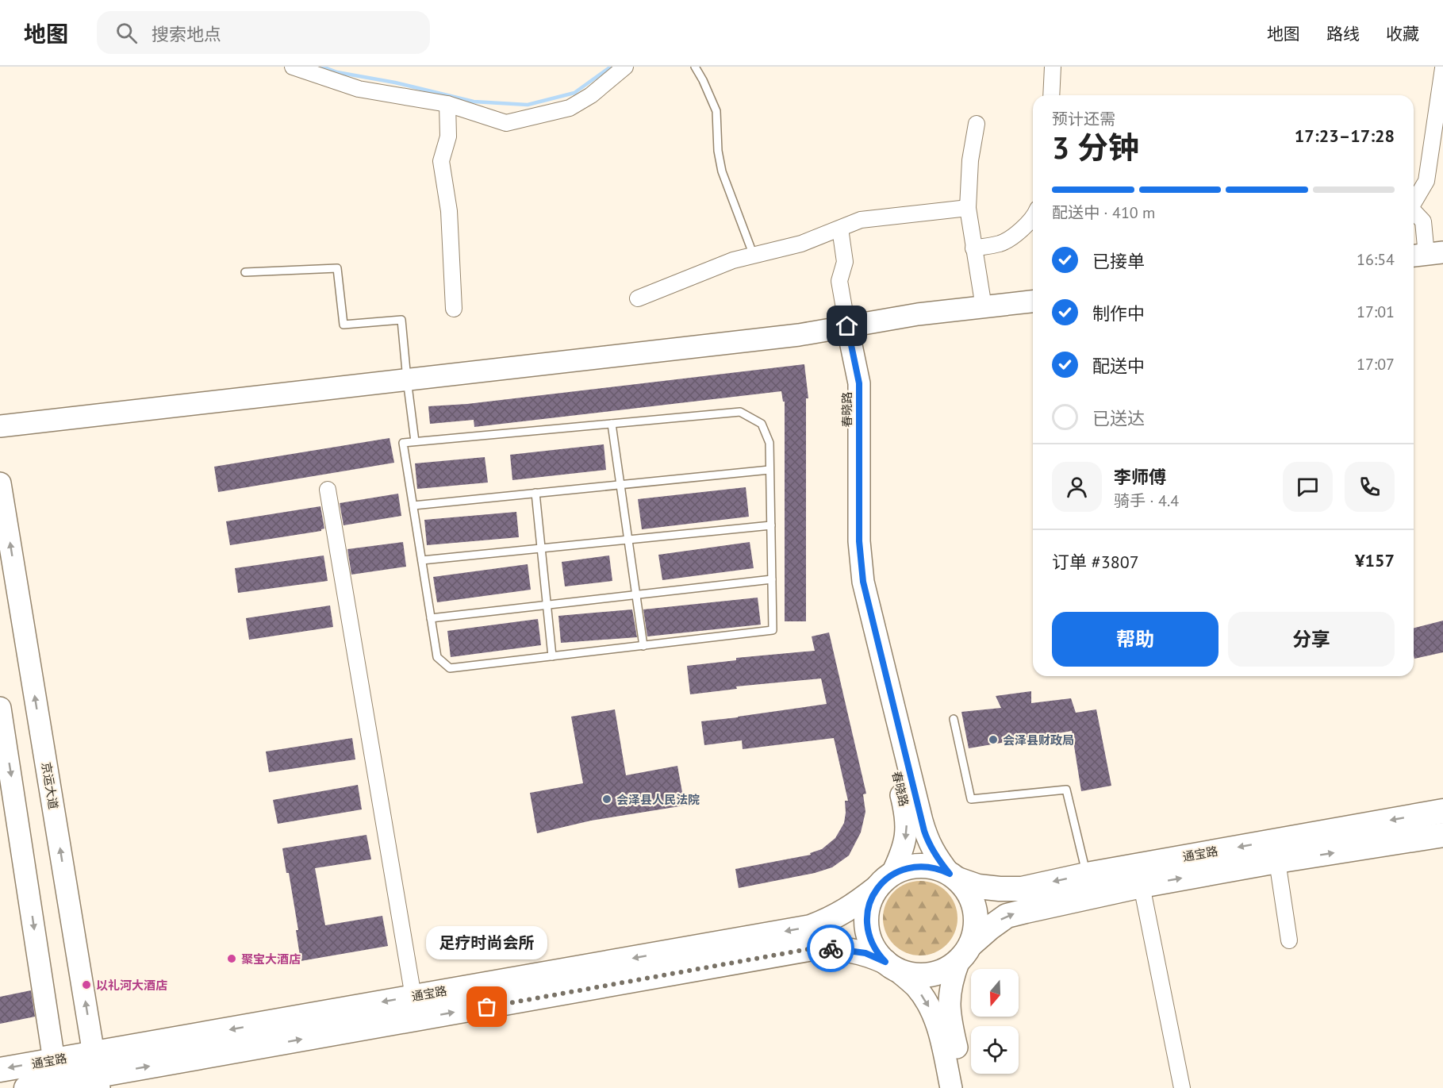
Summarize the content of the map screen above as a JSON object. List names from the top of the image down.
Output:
{
  "streets": {
    "main road": ["通宝路"],
    "street": ["春晓路", "京运大道"]
  },
  "crossings": [
    ["春晓路", "通宝路"],
    ["京运大道", "通宝路"]
  ],
  "places": [
    "会泽县财政局",
    "会泽县人民法院",
    "聚宝大酒店",
    "以礼河大酒店",
    "足疗时尚会所"
  ],
  "north": "bottom",
  "page": {
    "header": "地图",
    "search": "搜索地点",
    "nav": ["地图", "路线", "收藏"],
    "heading": ["3 分钟", "预计还需", "17:23–17:28"],
    "panel": [
      "李师傅",
      "骑手 · 4.4",
      "订单 #3807",
      "¥157"
    ],
    "bar": "配送中 · 410 m",
    "list": [
      ["已接单", "16:54"],
      ["制作中", "17:01"],
      ["配送中", "17:07"],
      "已送达"
    ],
    "buttons": ["帮助", "分享"],
    "bubble": "足疗时尚会所"
  }
}
